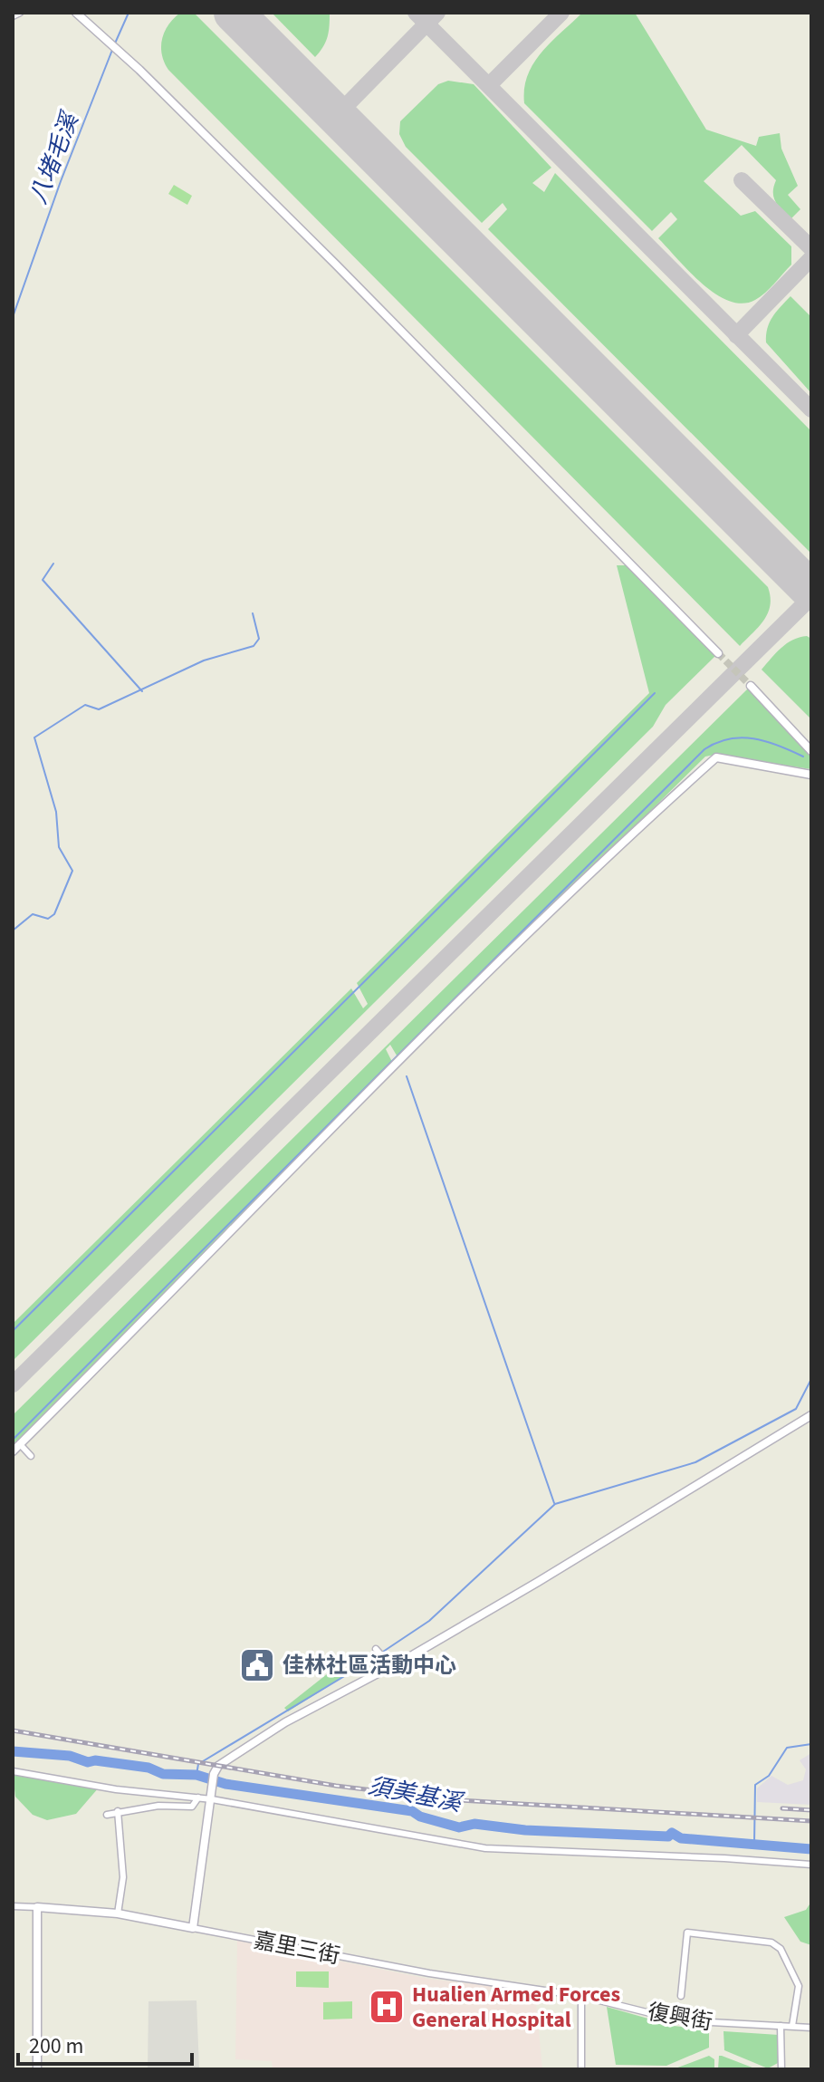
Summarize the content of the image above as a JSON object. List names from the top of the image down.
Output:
{
  "streets": {
    "street": ["嘉里三街", "復興街"]
  },
  "crossings": [
    ["嘉里三街", "復興街"]
  ],
  "water": ["八堵毛溪", "須美基溪"],
  "places": {
    "public building": ["佳林社區活動中心"],
    "hospital": ["Hualien Armed Forces General Hospital"]
  },
  "scale_bar": "200 m"
}
